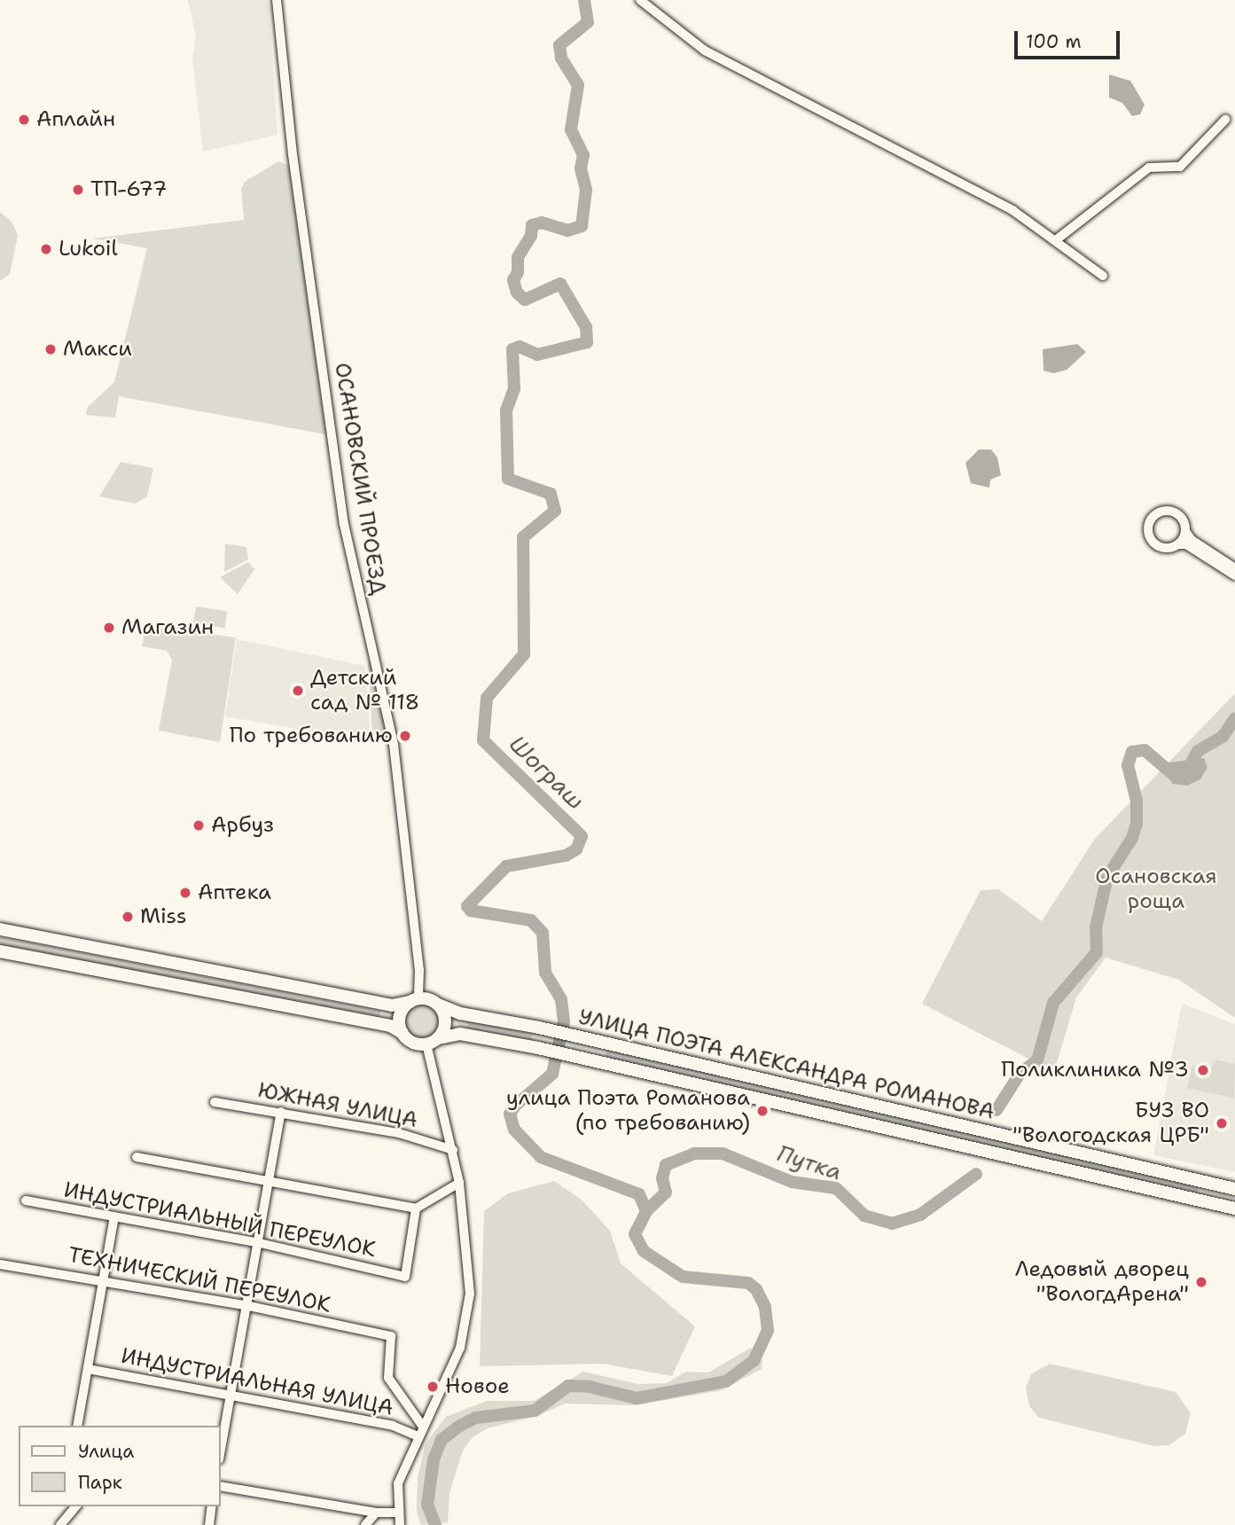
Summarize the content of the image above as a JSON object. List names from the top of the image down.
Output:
{
  "streets": {
    "main road": ["УЛИЦА ПОЭТА АЛЕКСАНДРА РОМАНОВА"],
    "street": [
      "ОСАНОВСКИЙ ПРОЕЗД",
      "ЮЖНАЯ УЛИЦА",
      "ИНДУСТРИАЛЬНЫЙ ПЕРЕУЛОК",
      "ТЕХНИЧЕСКИЙ ПЕРЕУЛОК",
      "ИНДУСТРИАЛЬНАЯ УЛИЦА"
    ]
  },
  "crossings": [
    ["ОСАНОВСКИЙ ПРОЕЗД", "УЛИЦА ПОЭТА АЛЕКСАНДРА РОМАНОВА"]
  ],
  "water": ["Шограш", "Путка"],
  "parks": ["Осановская роща"],
  "places": [
    "Аплайн",
    "ТП-677",
    "Lukoil",
    "Макси",
    "Магазин",
    "Детский сад № 118",
    "По требованию",
    "Арбуз",
    "Аптека",
    "Miss",
    "Поликлиника №3",
    "улица Поэта Романова (по требованию)",
    "БУЗ ВО \"Вологодская ЦРБ\"",
    "Ледовый дворец \"ВологдАрена\"",
    "Новое"
  ],
  "legend": ["Улица", "Парк"],
  "scale_bar": "100 m"
}
